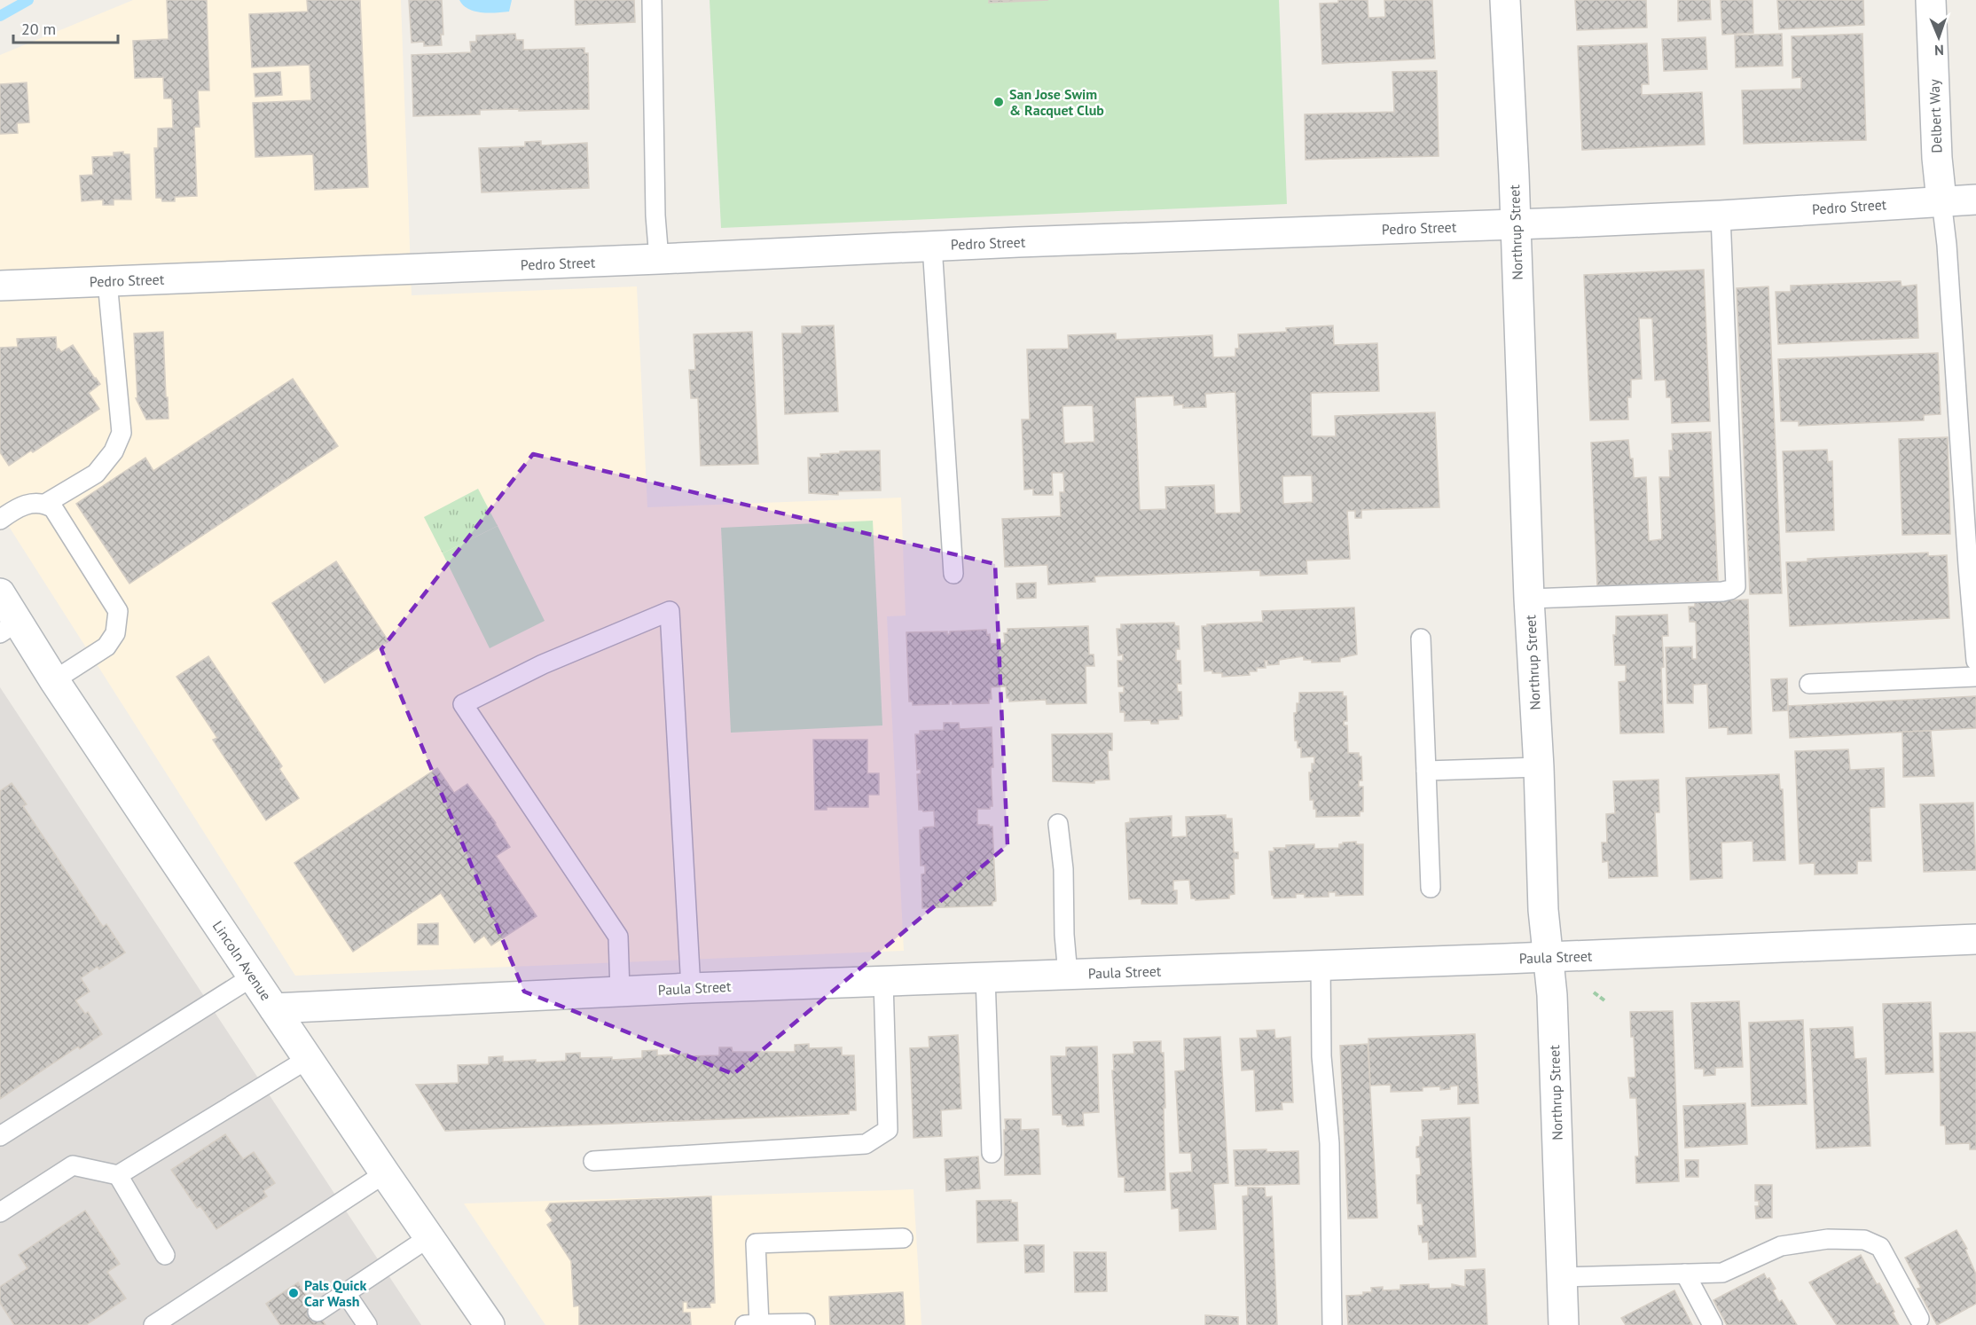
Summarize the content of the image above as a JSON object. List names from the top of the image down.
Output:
{
  "streets": {
    "street": [
      "Delbert Way",
      "Pedro Street",
      "Northrup Street",
      "Paula Street",
      "Lincoln Avenue"
    ]
  },
  "crossings": [
    ["Delbert Way", "Pedro Street"],
    ["Pedro Street", "Northrup Street"],
    ["Northrup Street", "Paula Street"],
    ["Paula Street", "Lincoln Avenue"]
  ],
  "places": ["San Jose Swim & Racquet Club", "Pals Quick Car Wash"],
  "scale_bar": "20 m",
  "north": "bottom"
}
